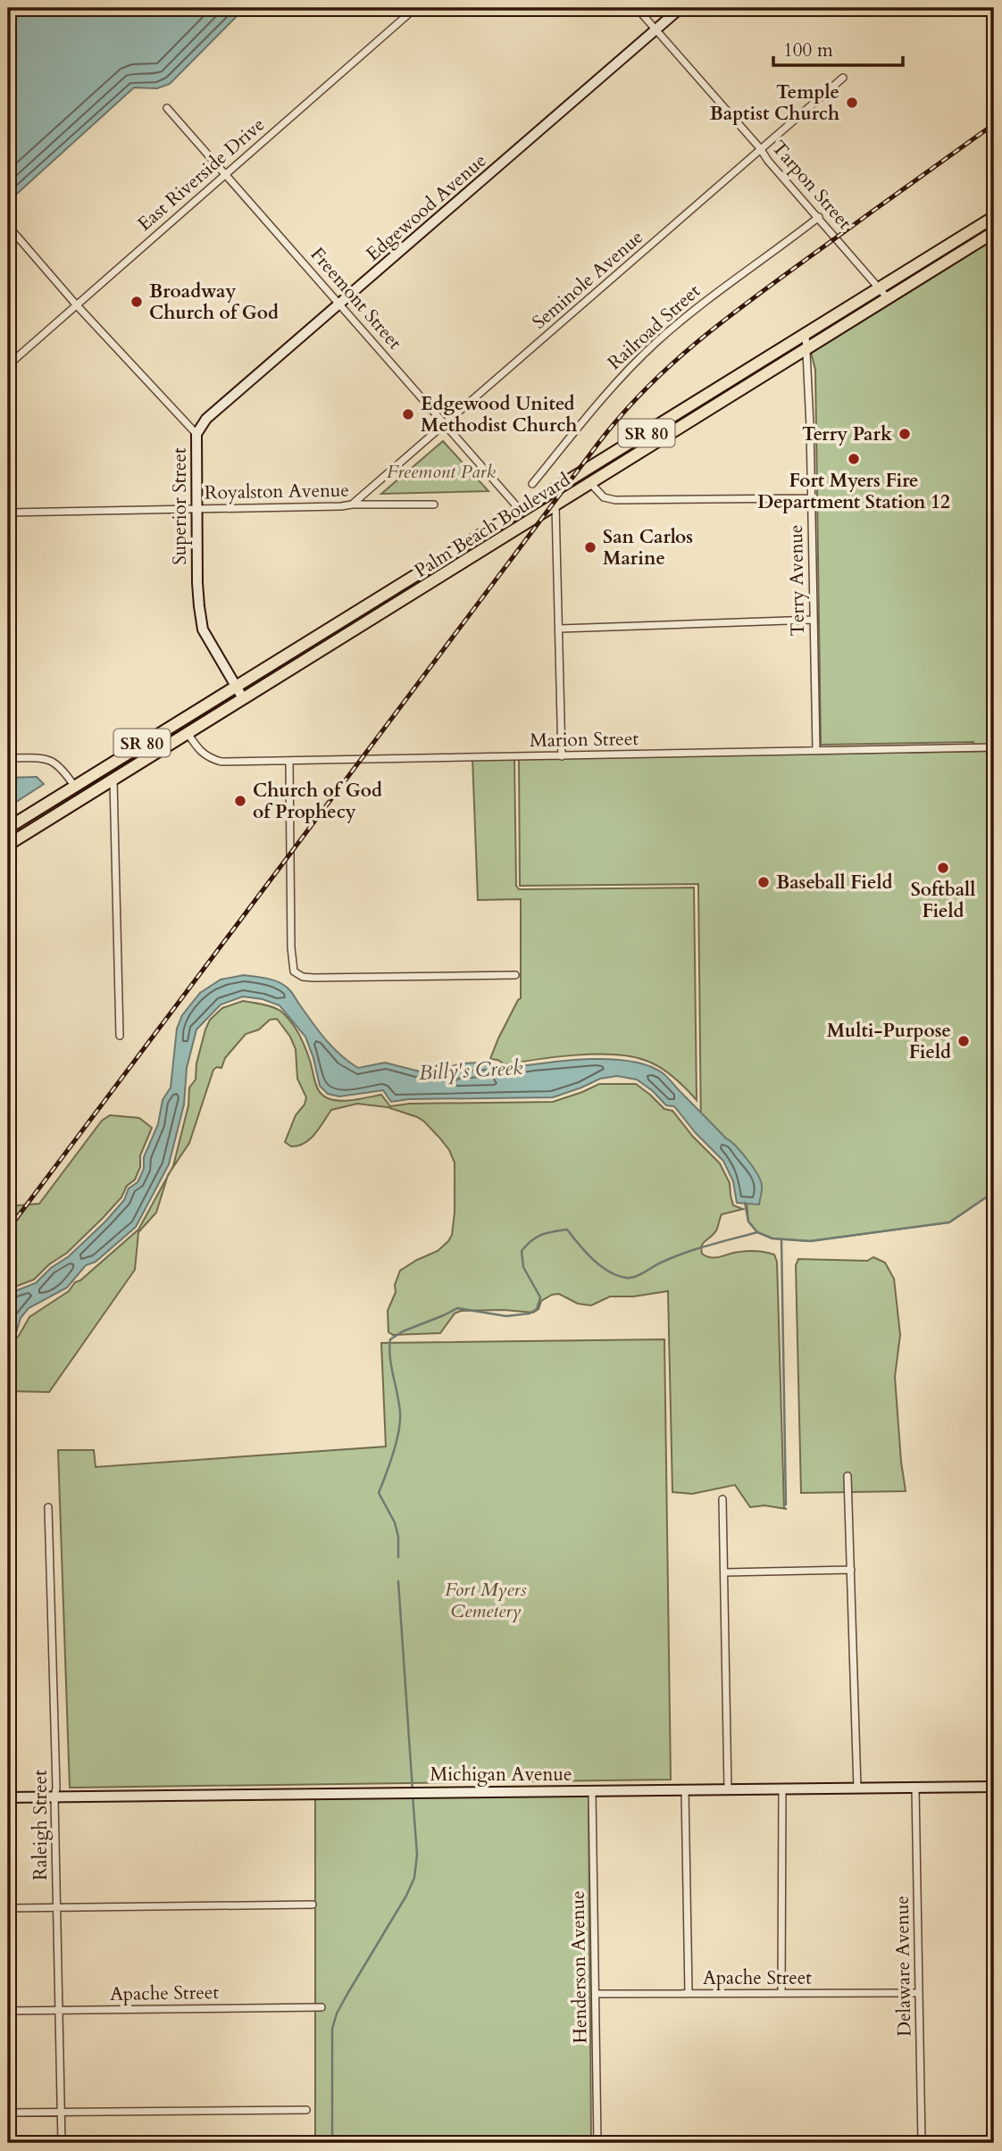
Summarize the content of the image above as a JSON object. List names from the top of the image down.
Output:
{
  "streets": {
    "main road": ["SR 80", "Palm Beach Boulevard"],
    "street": [
      "East Riverside Drive",
      "Tarpon Street",
      "Edgewood Avenue",
      "Seminole Avenue",
      "Freemont Street",
      "Railroad Street",
      "Royalston Avenue",
      "Superior Street",
      "Terry Avenue",
      "Marion Street",
      "Michigan Avenue",
      "Raleigh Street",
      "Delaware Avenue",
      "Henderson Avenue",
      "Apache Street"
    ]
  },
  "crossings": [
    ["East Riverside Drive", "Freemont Street"],
    ["East Riverside Drive", "Superior Street"],
    ["Tarpon Street", "Edgewood Avenue"],
    ["Tarpon Street", "Seminole Avenue"],
    ["Tarpon Street", "Railroad Street"],
    ["Tarpon Street", "Palm Beach Boulevard"],
    ["Edgewood Avenue", "Freemont Street"],
    ["Edgewood Avenue", "Superior Street"],
    ["Seminole Avenue", "Freemont Street"],
    ["Seminole Avenue", "Royalston Avenue"],
    ["Freemont Street", "Palm Beach Boulevard"],
    ["Royalston Avenue", "Superior Street"],
    ["Superior Street", "Palm Beach Boulevard"],
    ["Palm Beach Boulevard", "Terry Avenue"],
    ["Palm Beach Boulevard", "Marion Street"],
    ["Terry Avenue", "Marion Street"],
    ["Michigan Avenue", "Raleigh Street"],
    ["Michigan Avenue", "Delaware Avenue"],
    ["Michigan Avenue", "Henderson Avenue"],
    ["Raleigh Street", "Apache Street"],
    ["Delaware Avenue", "Apache Street"],
    ["Henderson Avenue", "Apache Street"]
  ],
  "water": ["Billy's Creek"],
  "parks": ["Freemont Park", "Fort Myers Cemetery"],
  "places": [
    "Temple Baptist Church",
    "Broadway Church of God",
    "Edgewood United Methodist Church",
    "Terry Park",
    "Fort Myers Fire Department Station 12",
    "San Carlos Marine",
    "Church of God of Prophecy",
    "Softball Field",
    "Baseball Field",
    "Multi-Purpose Field"
  ],
  "scale_bar": "100 m"
}
